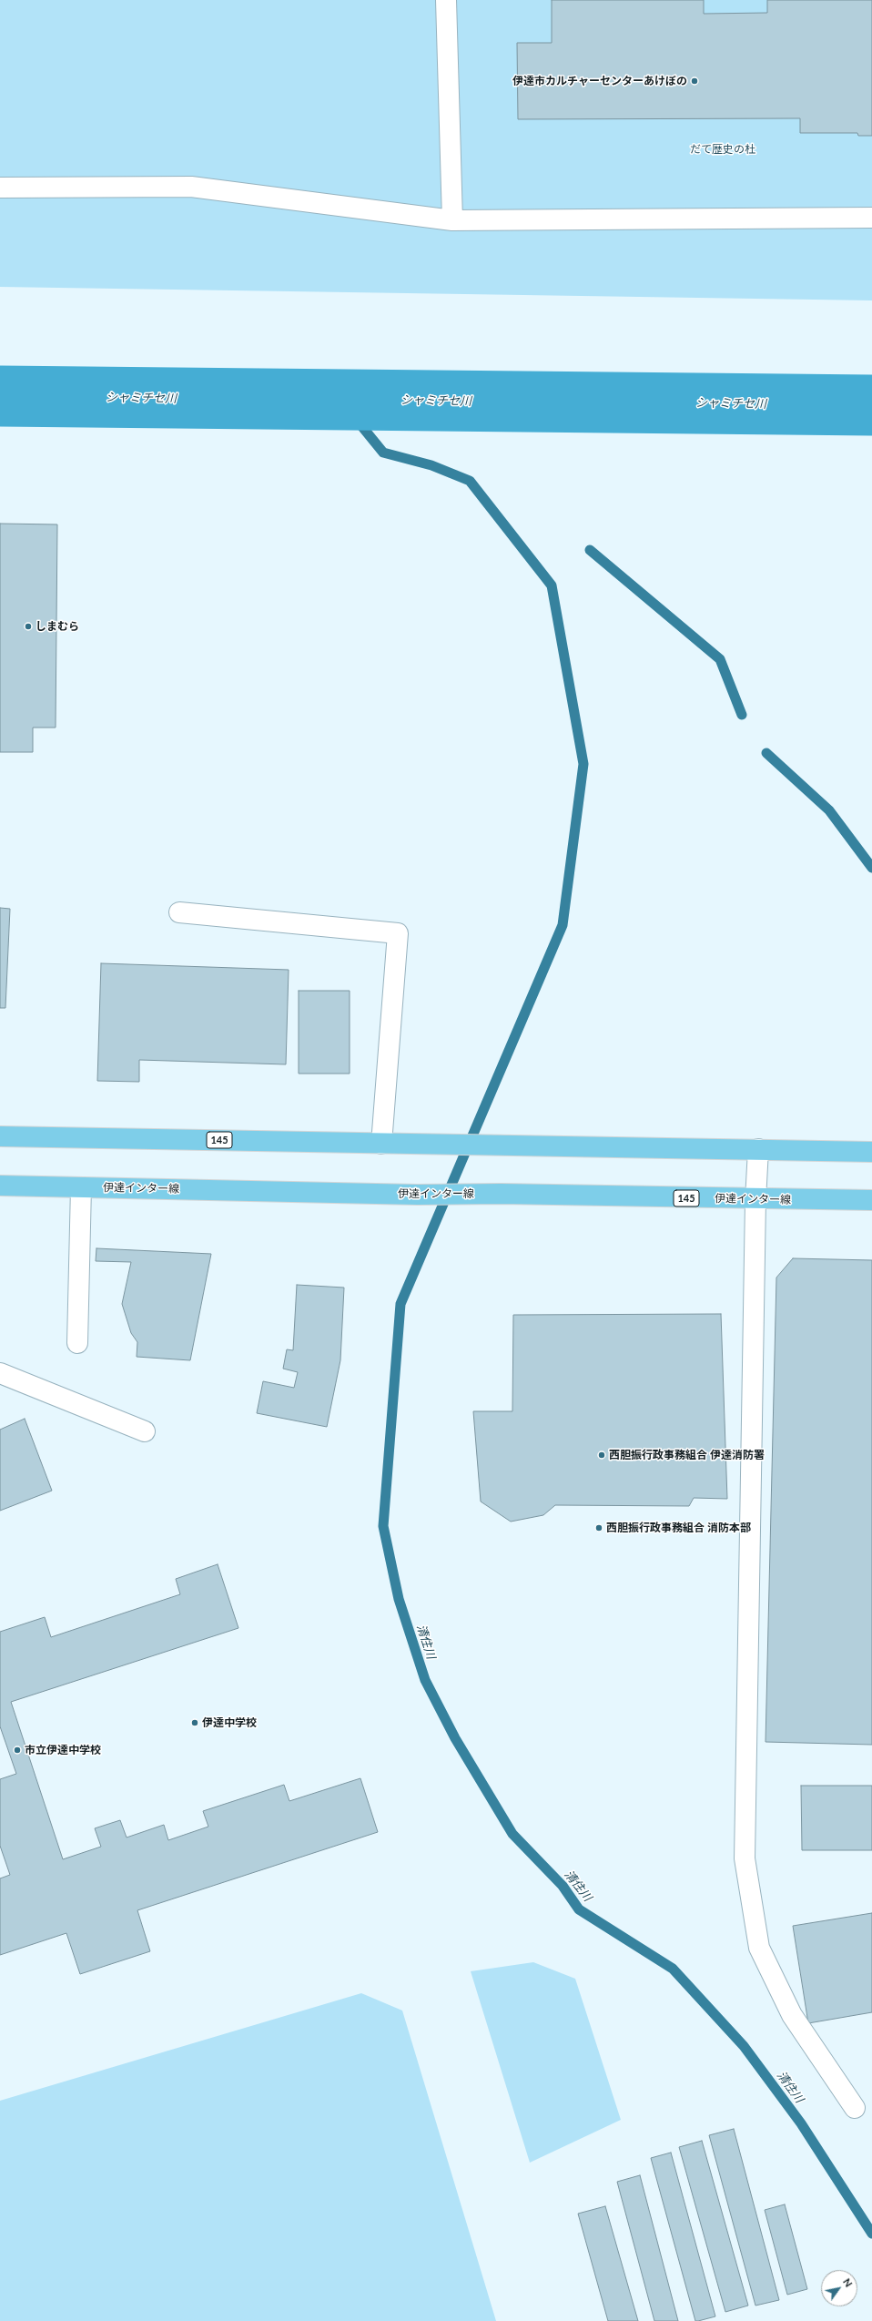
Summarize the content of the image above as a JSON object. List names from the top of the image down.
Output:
{
  "streets": {
    "main road": ["145", "伊達インター線"]
  },
  "water": ["シャミチセ川", "清住川"],
  "parks": ["だて歴史の杜"],
  "places": [
    "伊達市カルチャーセンターあけぼの",
    "しまむら",
    "西胆振行政事務組合 伊達消防署",
    "西胆振行政事務組合 消防本部",
    "伊達中学校",
    "市立伊達中学校"
  ],
  "north": "top right"
}
